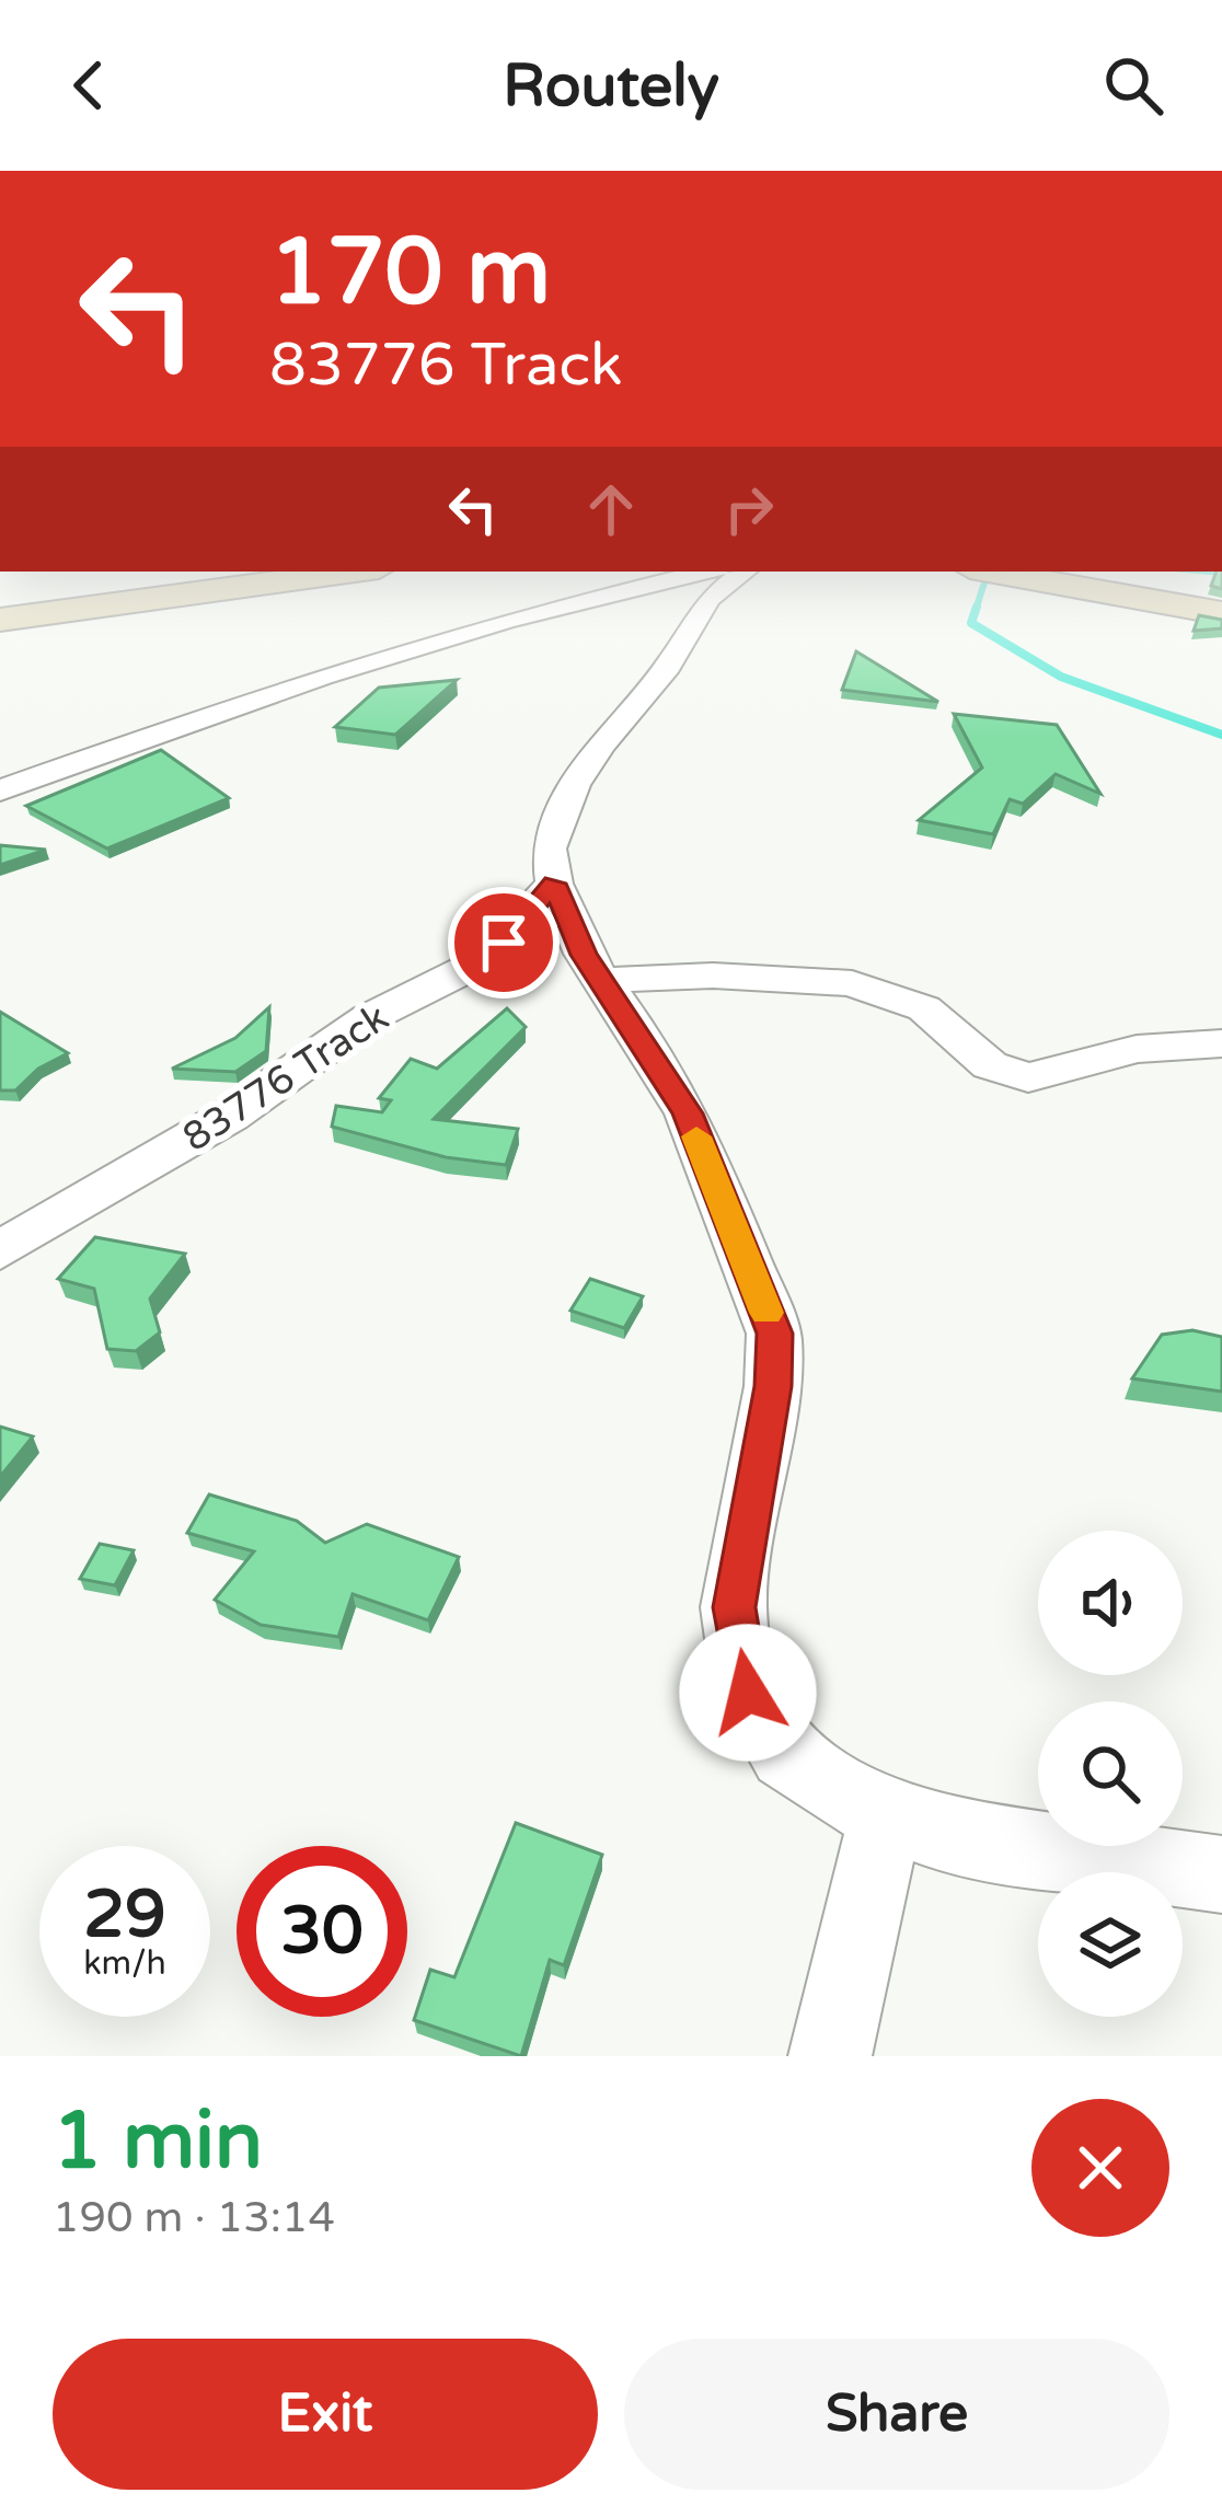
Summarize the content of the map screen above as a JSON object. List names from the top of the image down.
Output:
{
  "streets": {
    "street": ["83776 Track"]
  },
  "page": {
    "header": "Routely",
    "turn": ["170 m", "83776 Track"],
    "speed": "29 km/h",
    "limit": "30",
    "heading": ["1 min", "190 m · 13:14"],
    "buttons": ["Exit", "Share"]
  }
}
